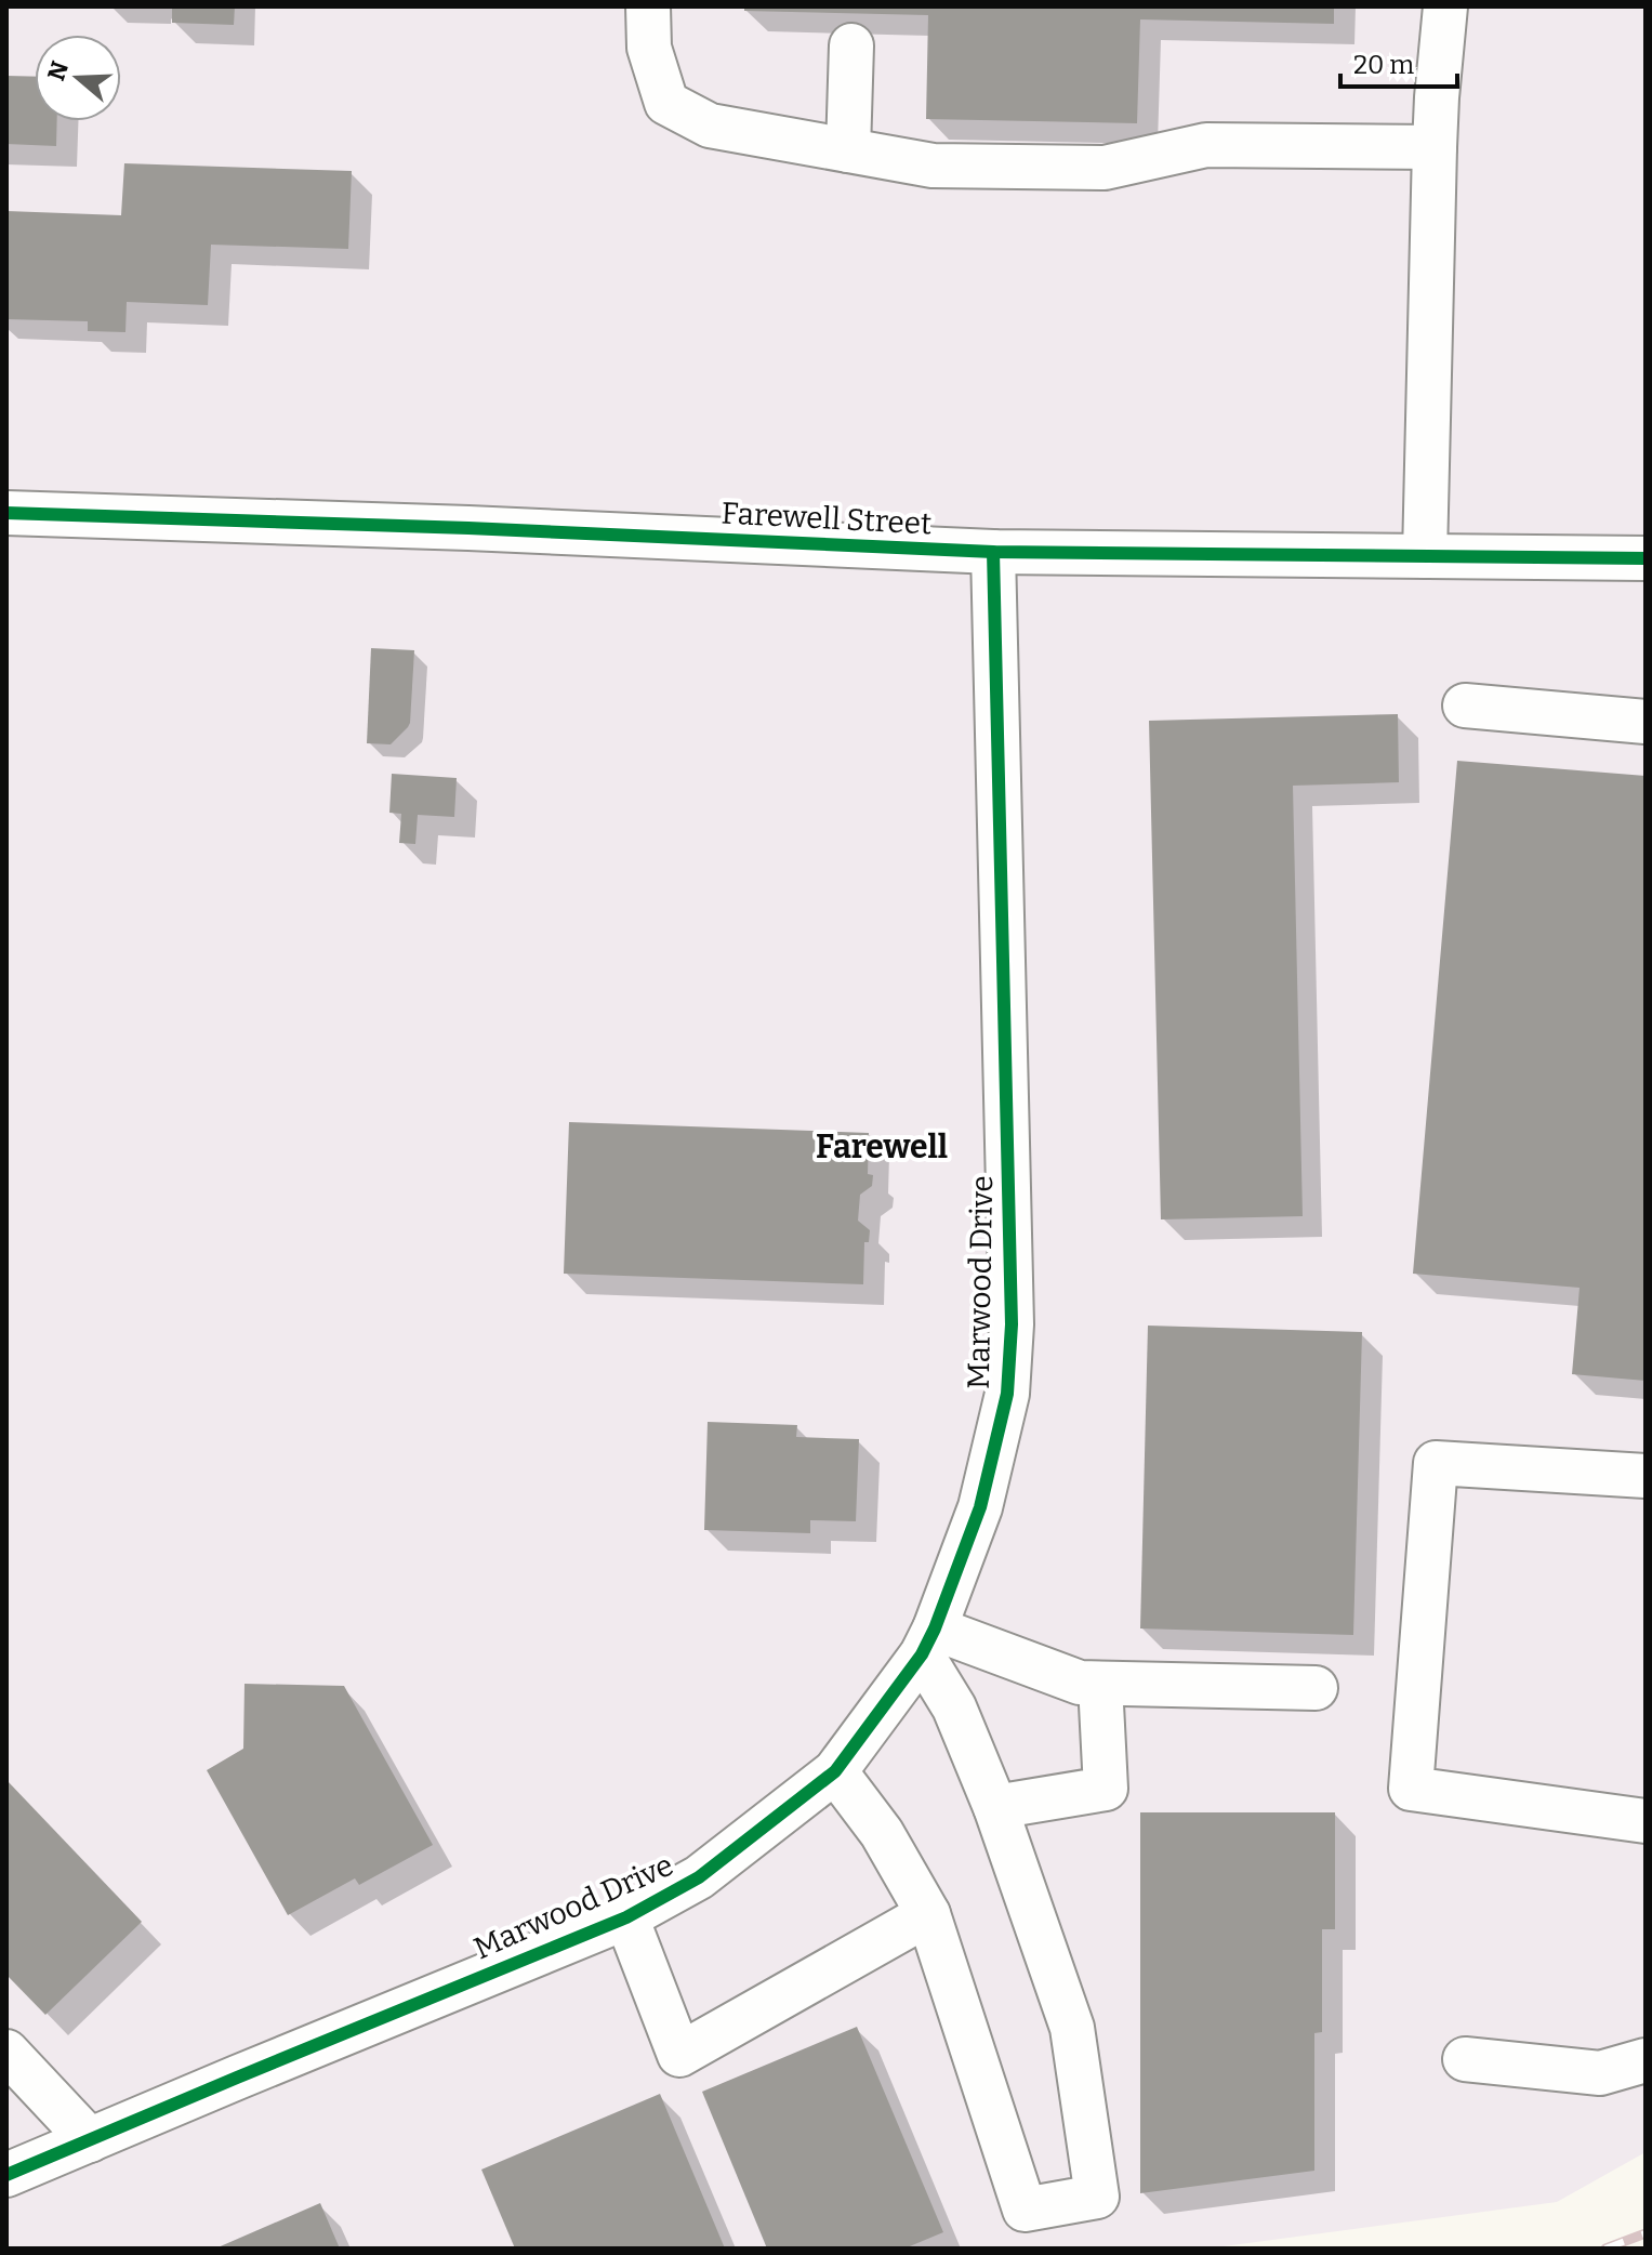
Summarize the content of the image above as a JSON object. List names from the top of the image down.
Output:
{
  "streets": {
    "street": ["Farewell Street", "Marwood Drive"]
  },
  "crossings": [
    ["Farewell Street", "Marwood Drive"]
  ],
  "districts": ["Farewell"],
  "scale_bar": "20 m",
  "north": "left"
}
